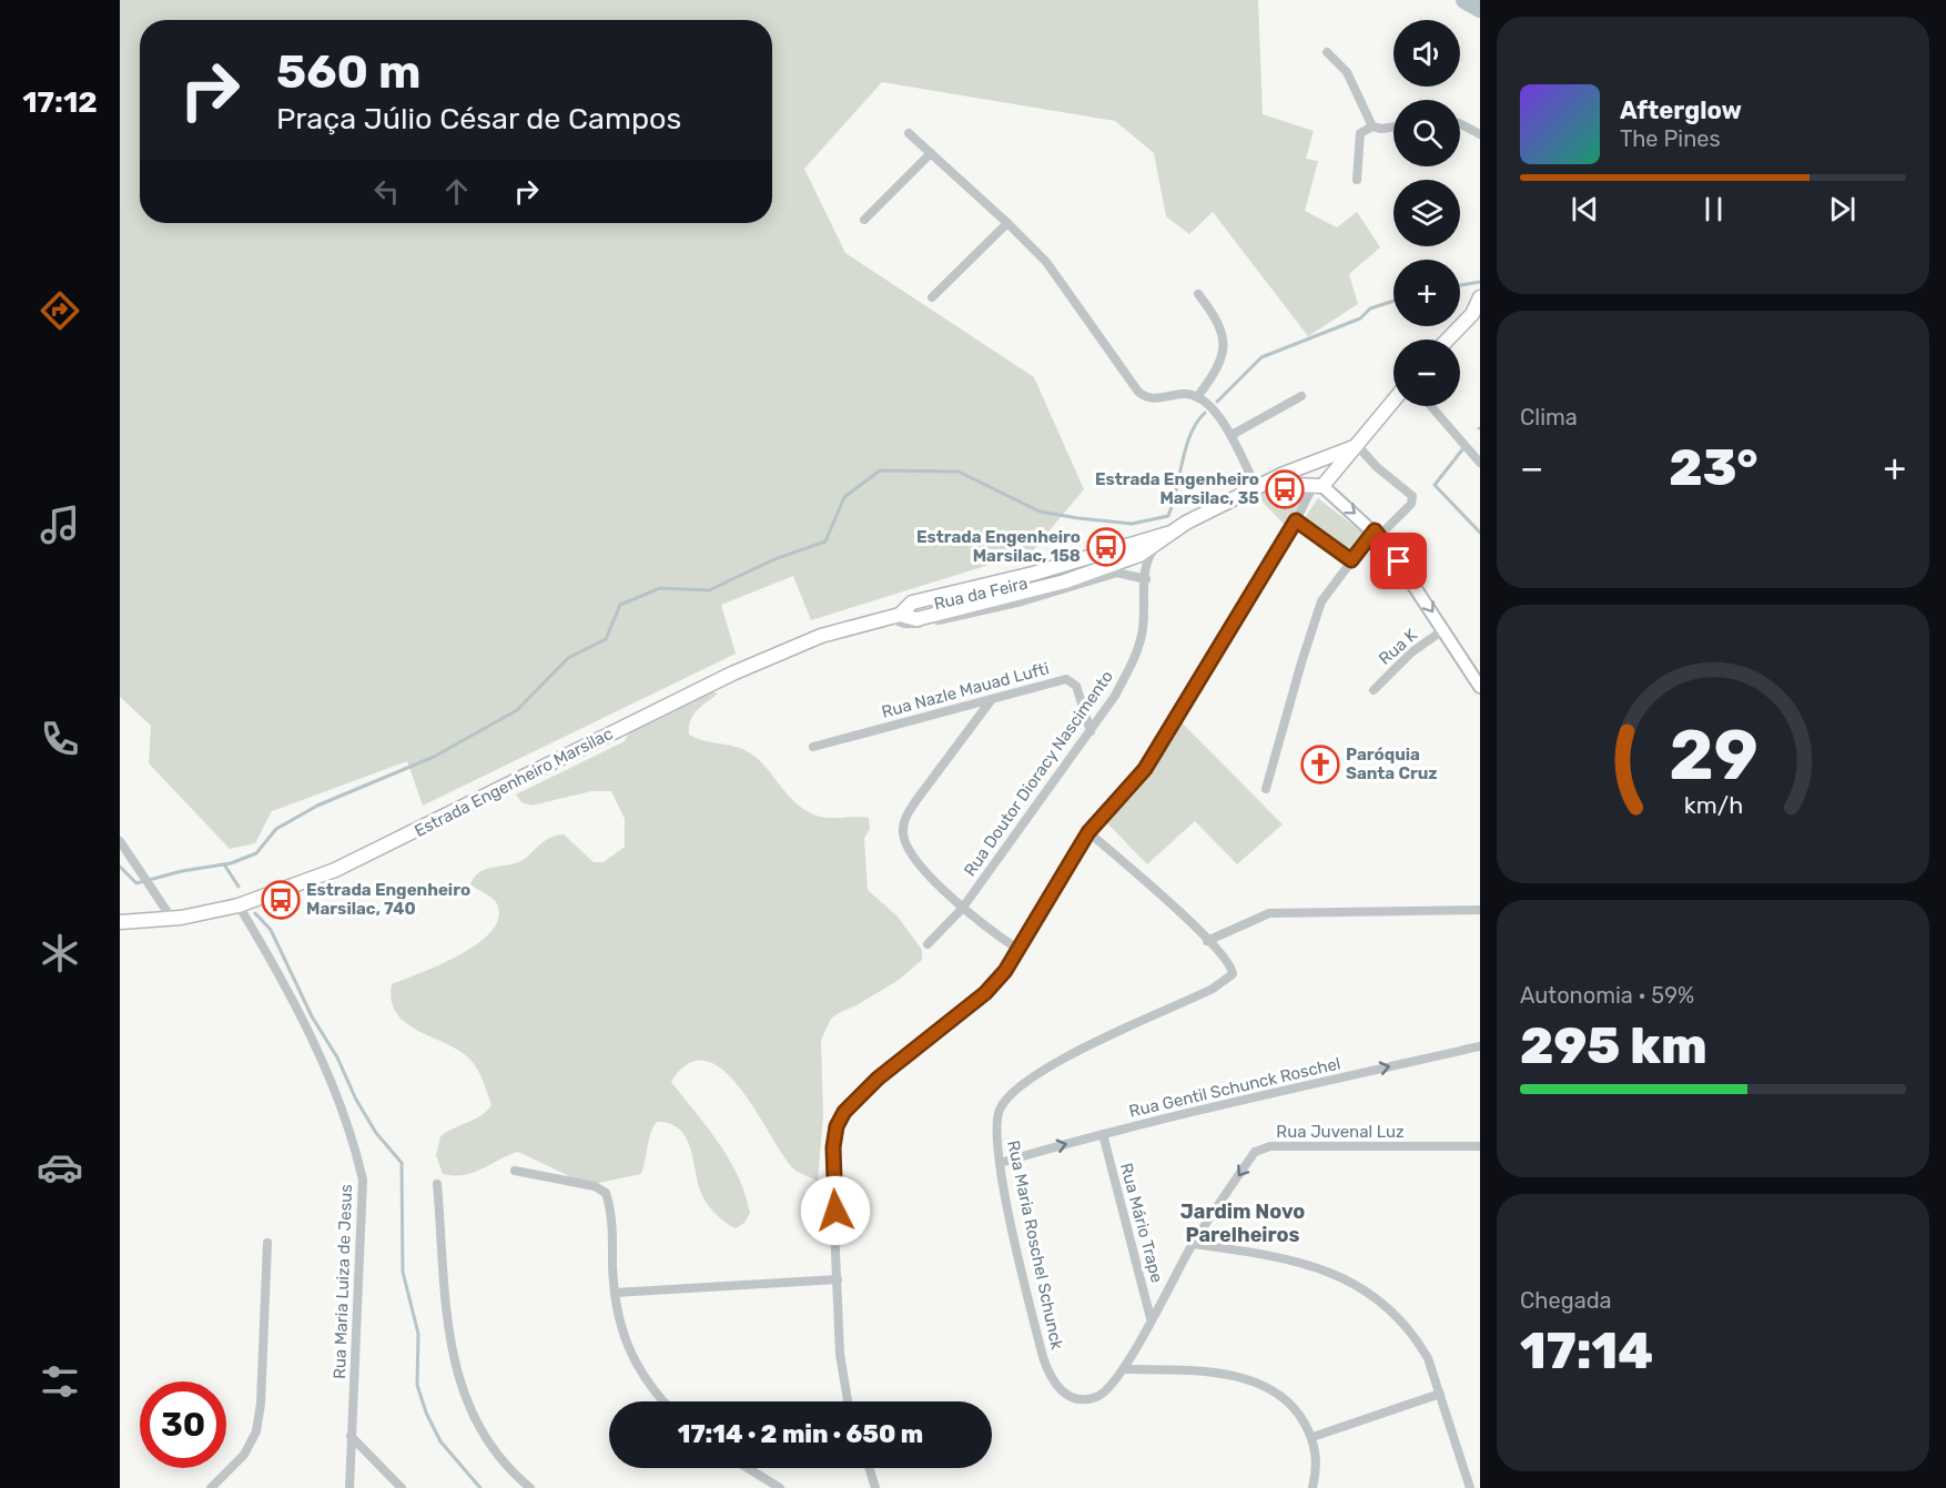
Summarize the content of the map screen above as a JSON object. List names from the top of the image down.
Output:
{
  "streets": {
    "main road": ["Estrada Engenheiro Marsilac"],
    "street": [
      "Rua K",
      "Rua Nazle Mauad Lufti",
      "Rua Doutor Dioracy Nascimento",
      "Rua Gentil Schunck Roschel",
      "Rua Juvenal Luz",
      "Rua Mário Trape",
      "Rua Maria Roschel Schunck",
      "Rua Maria Luiza de Jesus"
    ]
  },
  "crossings": [
    ["Rua Nazle Mauad Lufti", "Rua Doutor Dioracy Nascimento"],
    ["Rua Doutor Dioracy Nascimento", "Estrada Engenheiro Marsilac"],
    ["Estrada Engenheiro Marsilac", "Rua Maria Luiza de Jesus"],
    ["Rua Gentil Schunck Roschel", "Rua Mário Trape"],
    ["Rua Gentil Schunck Roschel", "Rua Maria Roschel Schunck"],
    ["Rua Juvenal Luz", "Rua Mário Trape"],
    ["Rua Juvenal Luz", "Rua Maria Roschel Schunck"]
  ],
  "one_way": ["Rua Gentil Schunck Roschel", "Rua Juvenal Luz"],
  "districts": ["Jardim Novo Parelheiros"],
  "places": {
    "bus stop": ["Estrada Engenheiro Marsilac, 35", "Estrada Engenheiro Marsilac, 158", "Estrada Engenheiro Marsilac, 740"],
    "church": ["Paróquia Santa Cruz"]
  },
  "page": {
    "tabs": "17:12",
    "map_buttons": ["+", "−"],
    "turn": ["560 m", "Praça Júlio César de Campos"],
    "song": ["Afterglow", "The Pines"],
    "tile": [
      "Clima",
      ["Autonomia · 59%", "295 km"],
      ["Chegada", "17:14"]
    ],
    "heat": ["−", "23°", "+"],
    "limit": "30",
    "trip": "17:14 · 2 min · 650 m",
    "gauge": ["29", "km/h"]
  }
}
